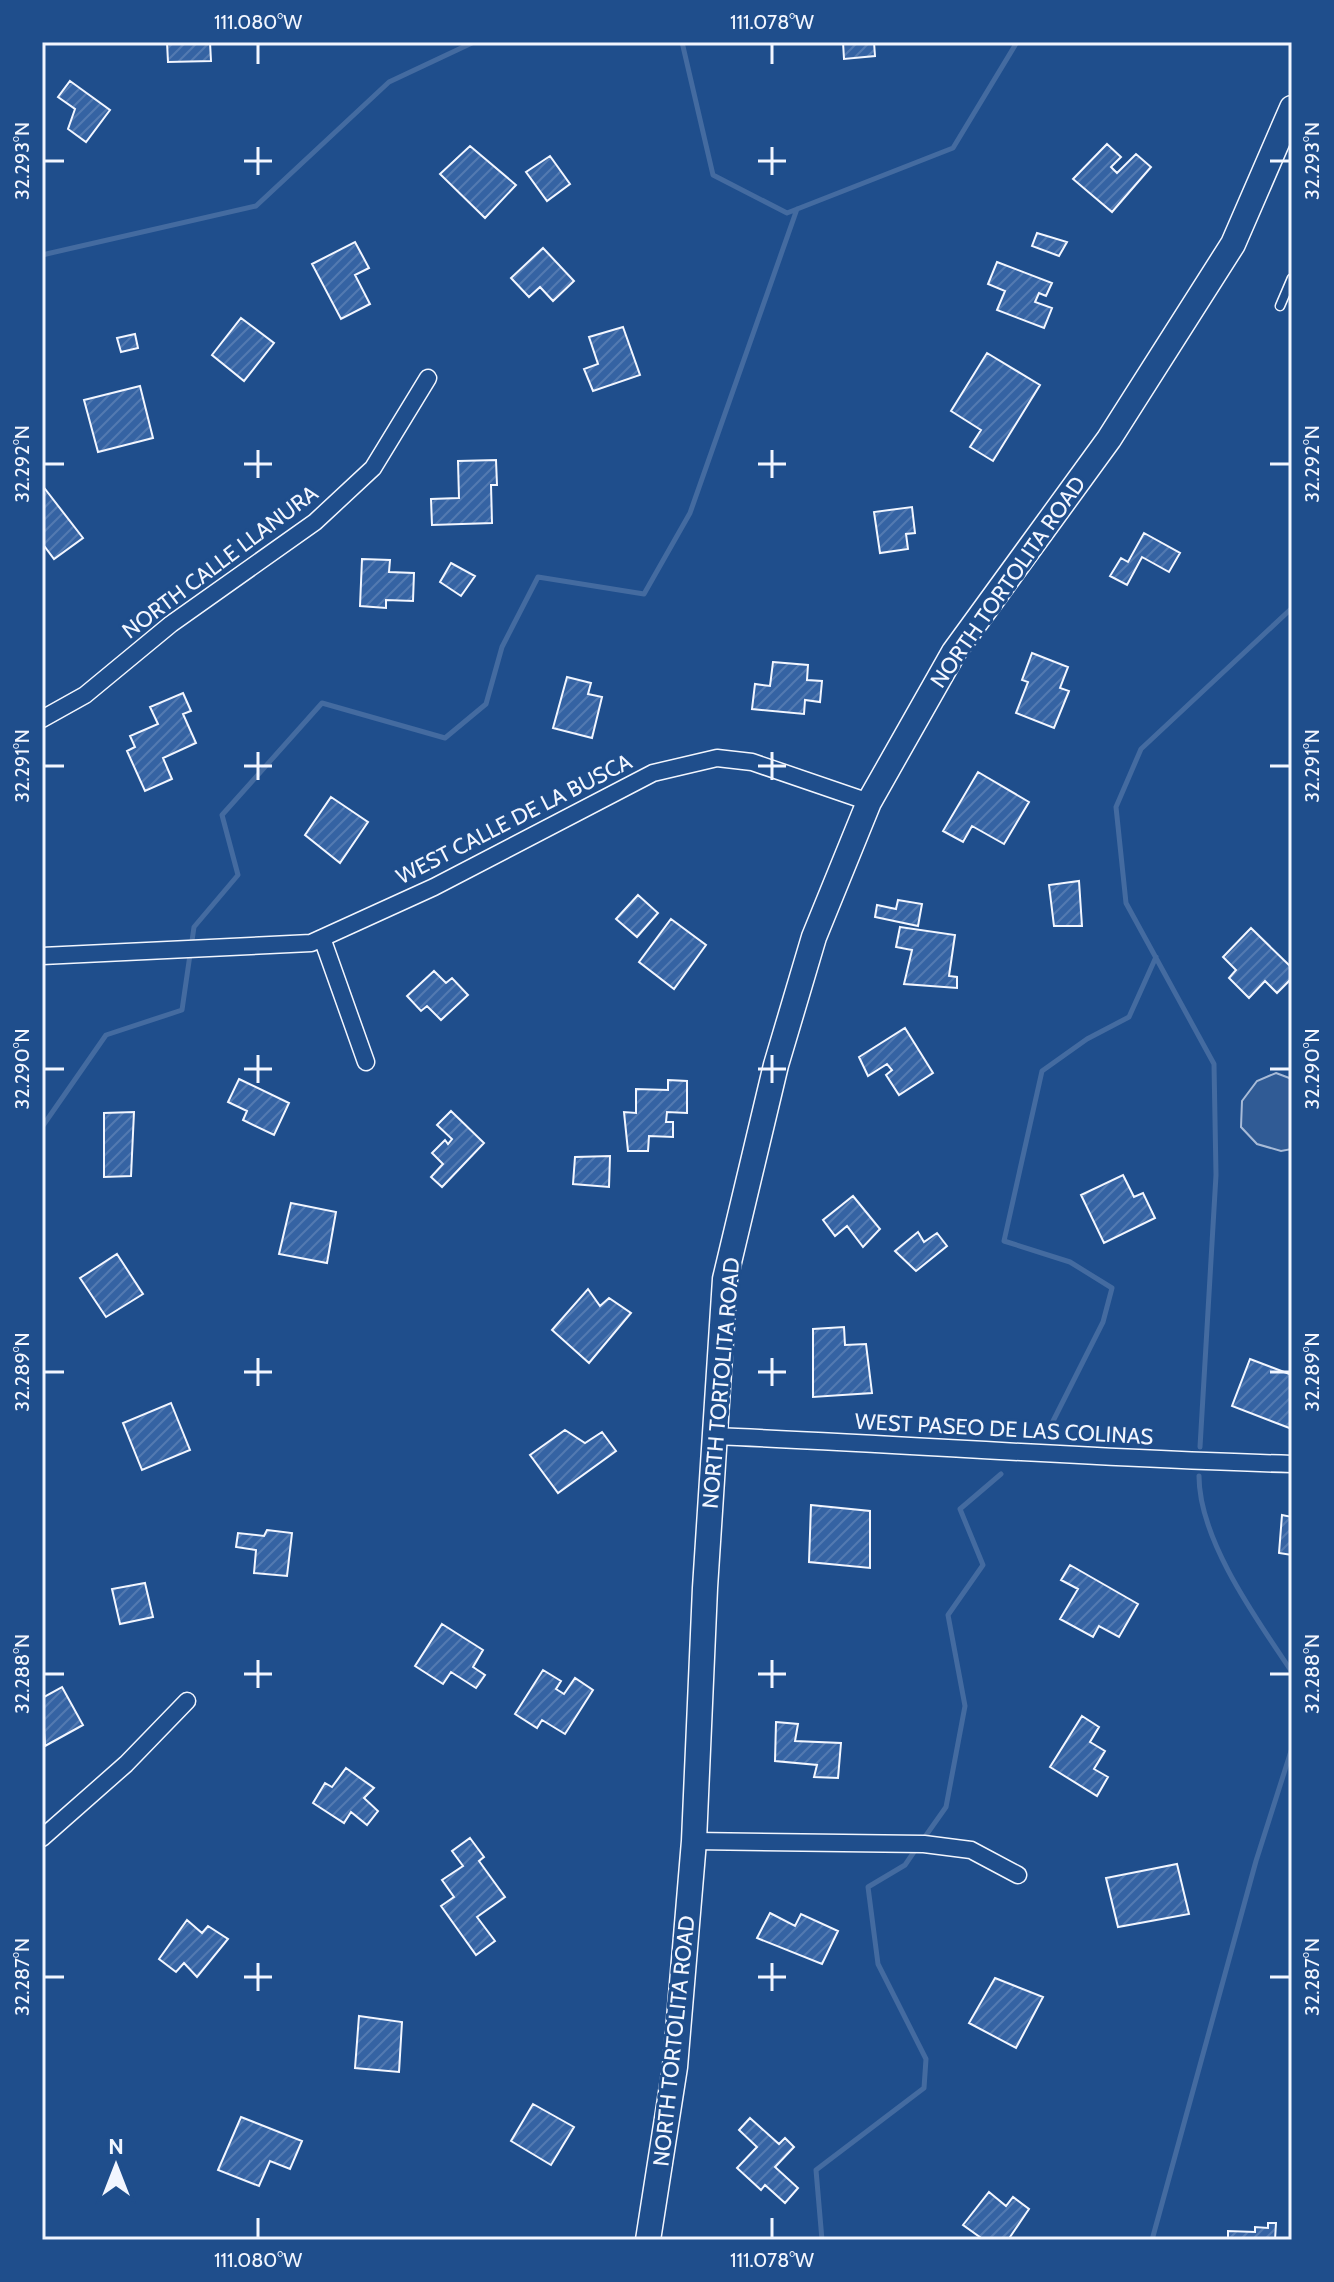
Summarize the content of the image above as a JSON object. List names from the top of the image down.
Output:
{
  "streets": {
    "street": [
      "NORTH CALLE LLANURA",
      "NORTH TORTOLITA ROAD",
      "WEST CALLE DE LA BUSCA",
      "WEST PASEO DE LAS COLINAS"
    ]
  },
  "crossings": [
    ["NORTH TORTOLITA ROAD", "WEST CALLE DE LA BUSCA"],
    ["NORTH TORTOLITA ROAD", "WEST PASEO DE LAS COLINAS"]
  ],
  "north": "top",
  "coordinates": [
    "111.080°W",
    "111.078°W",
    "32.293°N",
    "32.292°N",
    "32.291°N",
    "32.290°N",
    "32.289°N",
    "32.288°N",
    "32.287°N"
  ]
}
